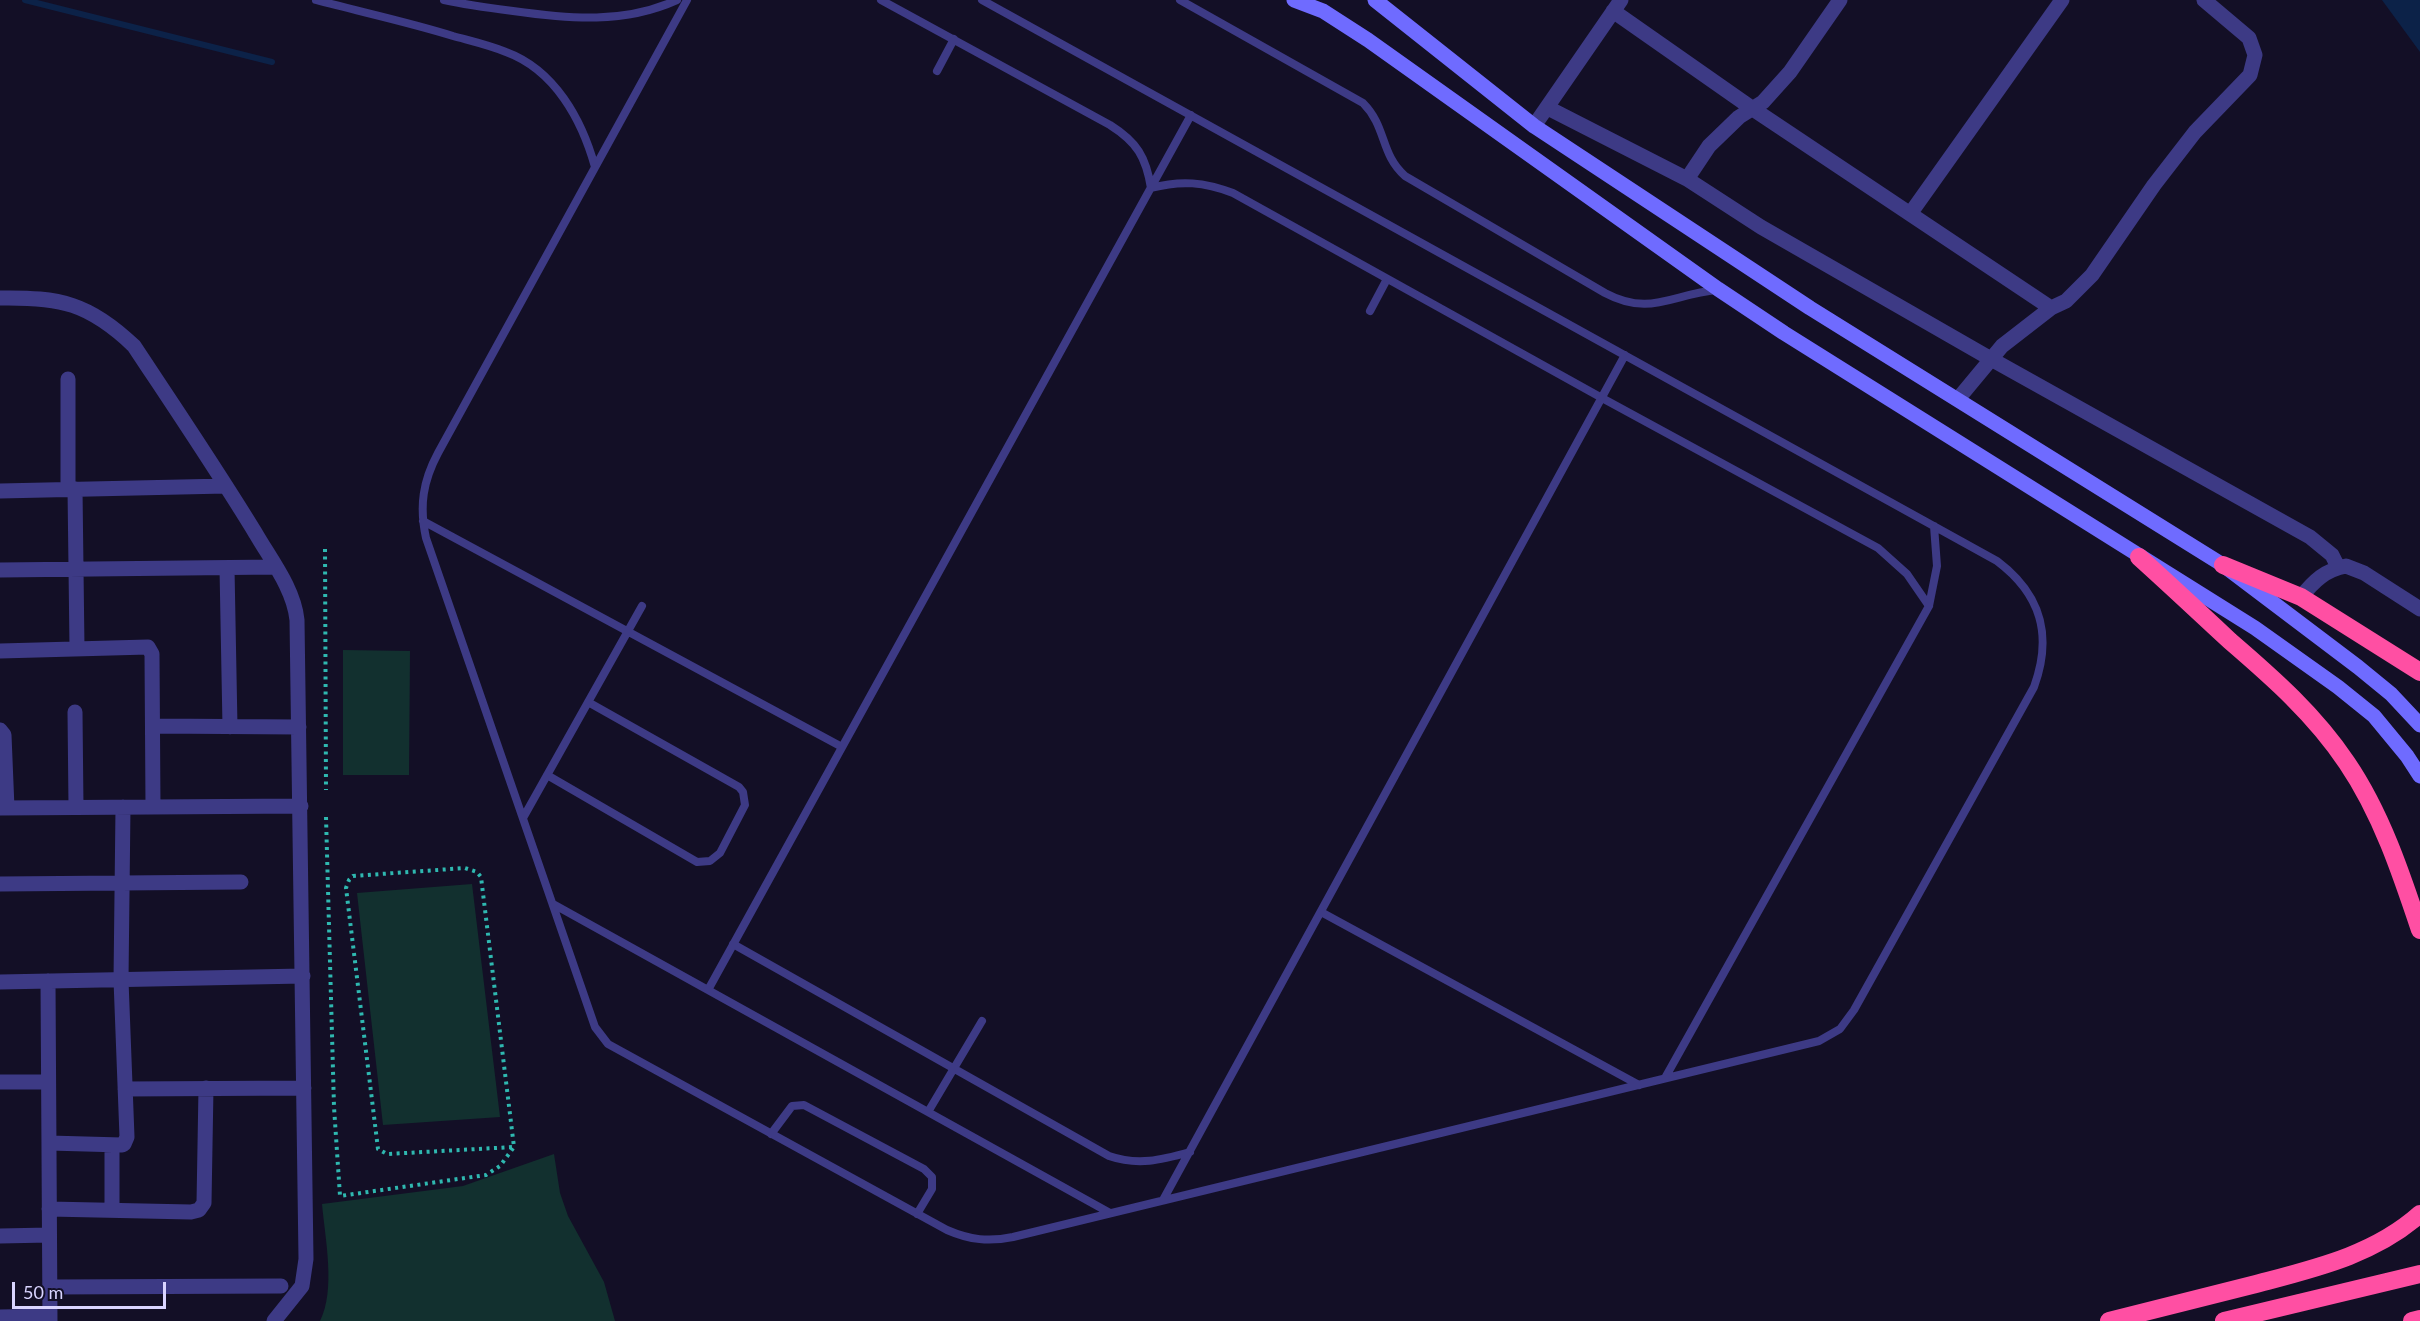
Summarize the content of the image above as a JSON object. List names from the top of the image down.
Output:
{
  "scale_bar": "50 m"
}
